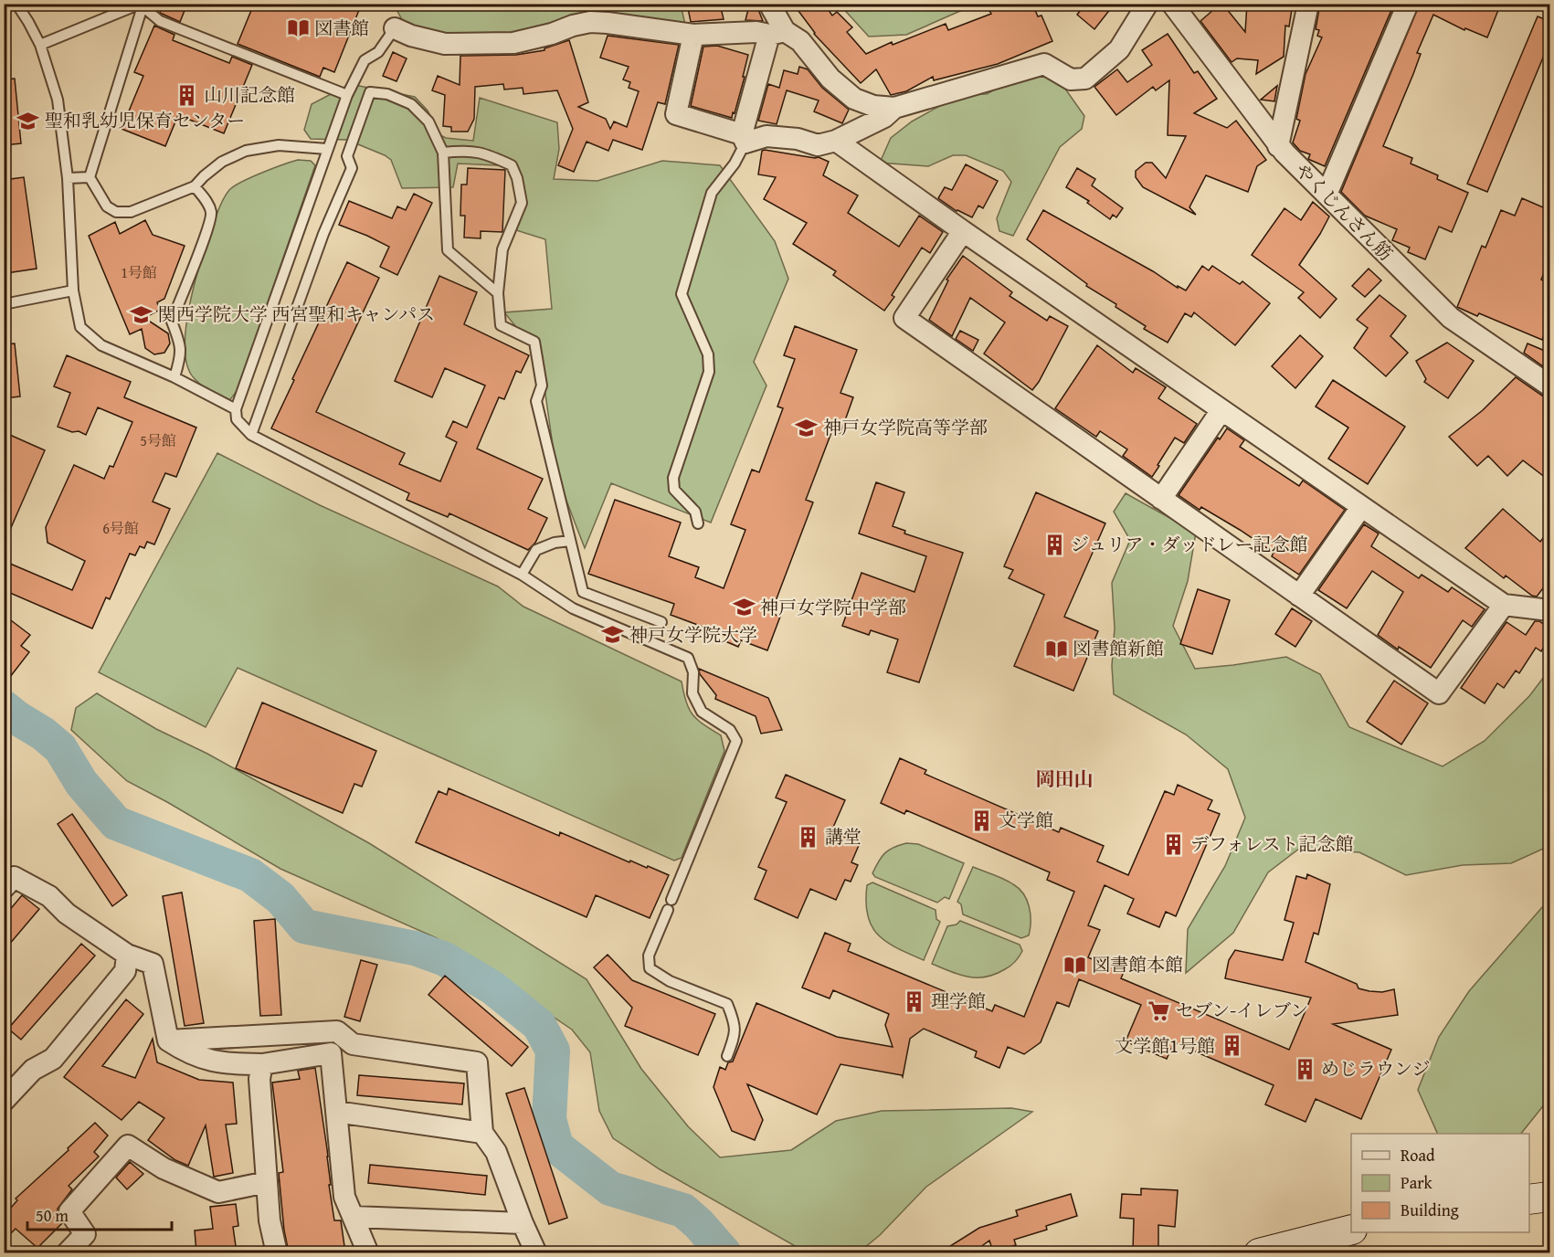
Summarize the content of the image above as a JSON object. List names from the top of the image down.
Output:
{
  "streets": {
    "street": ["やくじんさん筋"]
  },
  "districts": ["岡田山"],
  "places": {
    "library": ["図書館", "図書館新館", "図書館本館"],
    "building": [
      "山川記念館",
      "ジュリア・ダッドレー記念館",
      "文学館",
      "講堂",
      "デフォレスト記念館",
      "理学館",
      "文学館1号館",
      "めじラウンジ"
    ],
    "school or university": [
      "聖和乳幼児保育センター",
      "関西学院大学 西宮聖和キャンパス",
      "神戸女学院高等学部",
      "神戸女学院中学部",
      "神戸女学院大学"
    ],
    "supermarket": ["セブン-イレブン"]
  },
  "house_numbers": ["1号館", "5号館", "6号館"],
  "legend": ["Road", "Park", "Building"],
  "scale_bar": "50 m"
}
